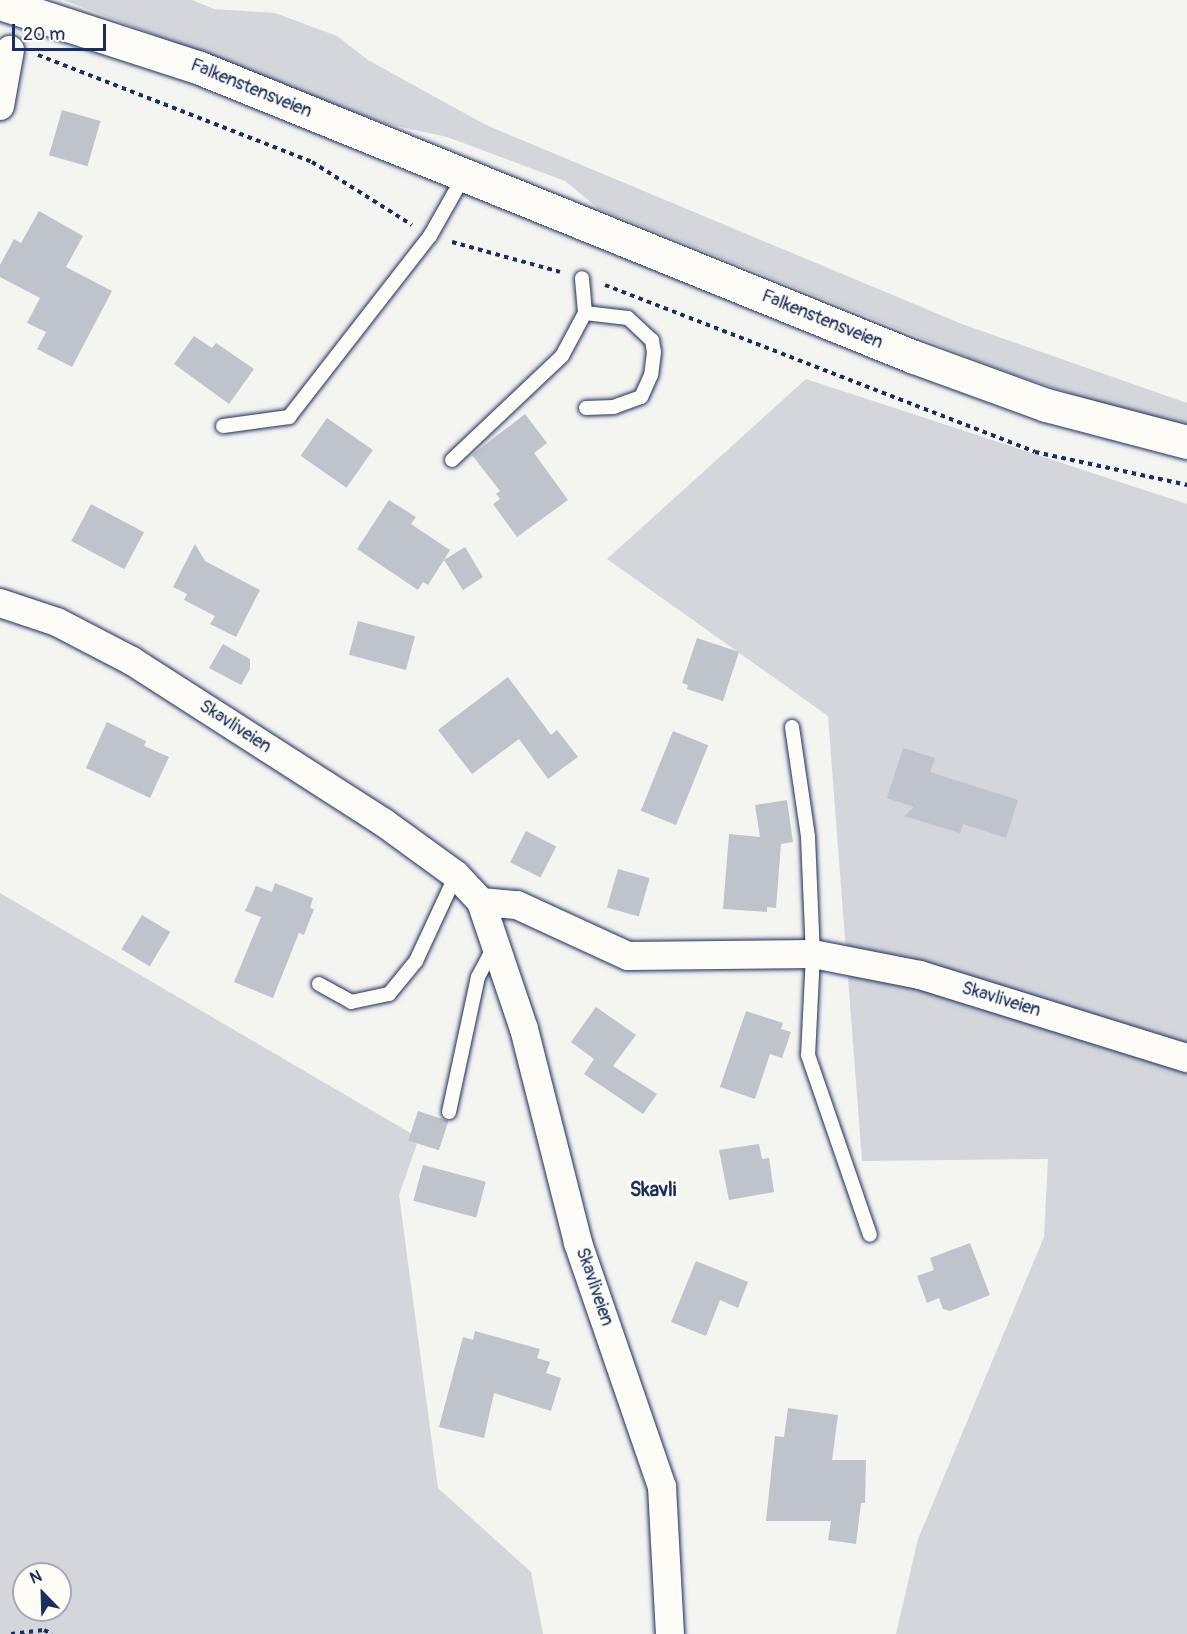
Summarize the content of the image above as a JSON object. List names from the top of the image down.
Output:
{
  "streets": {
    "main road": ["Falkenstensveien"],
    "street": ["Skavliveien"]
  },
  "districts": ["Skavli"],
  "scale_bar": "20 m",
  "north": "top left"
}
